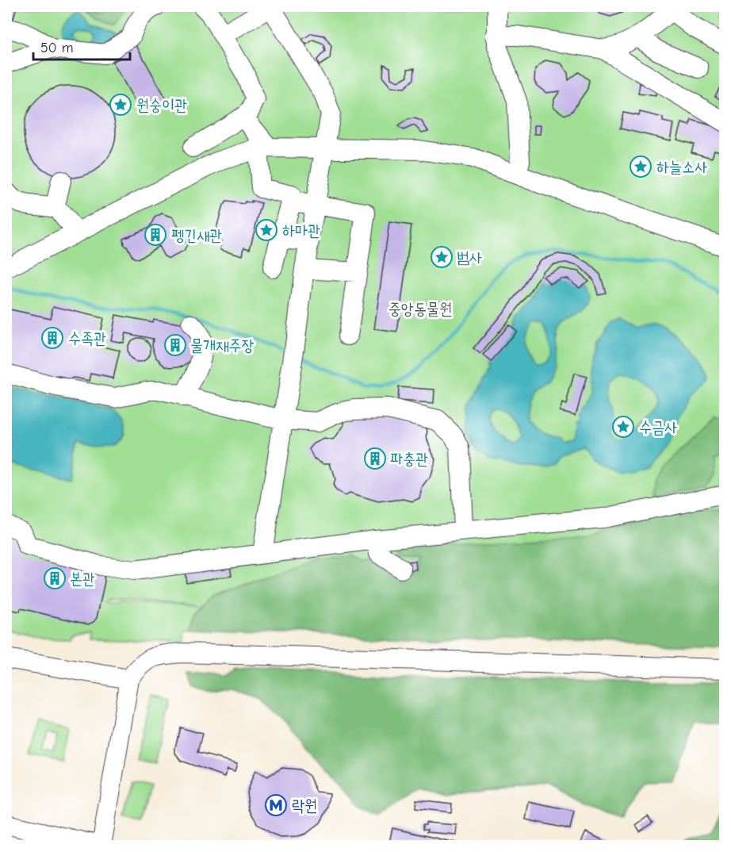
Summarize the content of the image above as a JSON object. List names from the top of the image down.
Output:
{
  "parks": ["중앙동물원"],
  "places": {
    "place": [
      "원숭이관",
      "하늘소사",
      "하마관",
      "범사",
      "수금사"
    ],
    "building": [
      "펭긴새관",
      "수족관",
      "물개재주장",
      "파충관",
      "본관"
    ],
    "metro station": ["락원"]
  },
  "scale_bar": "50 m"
}
